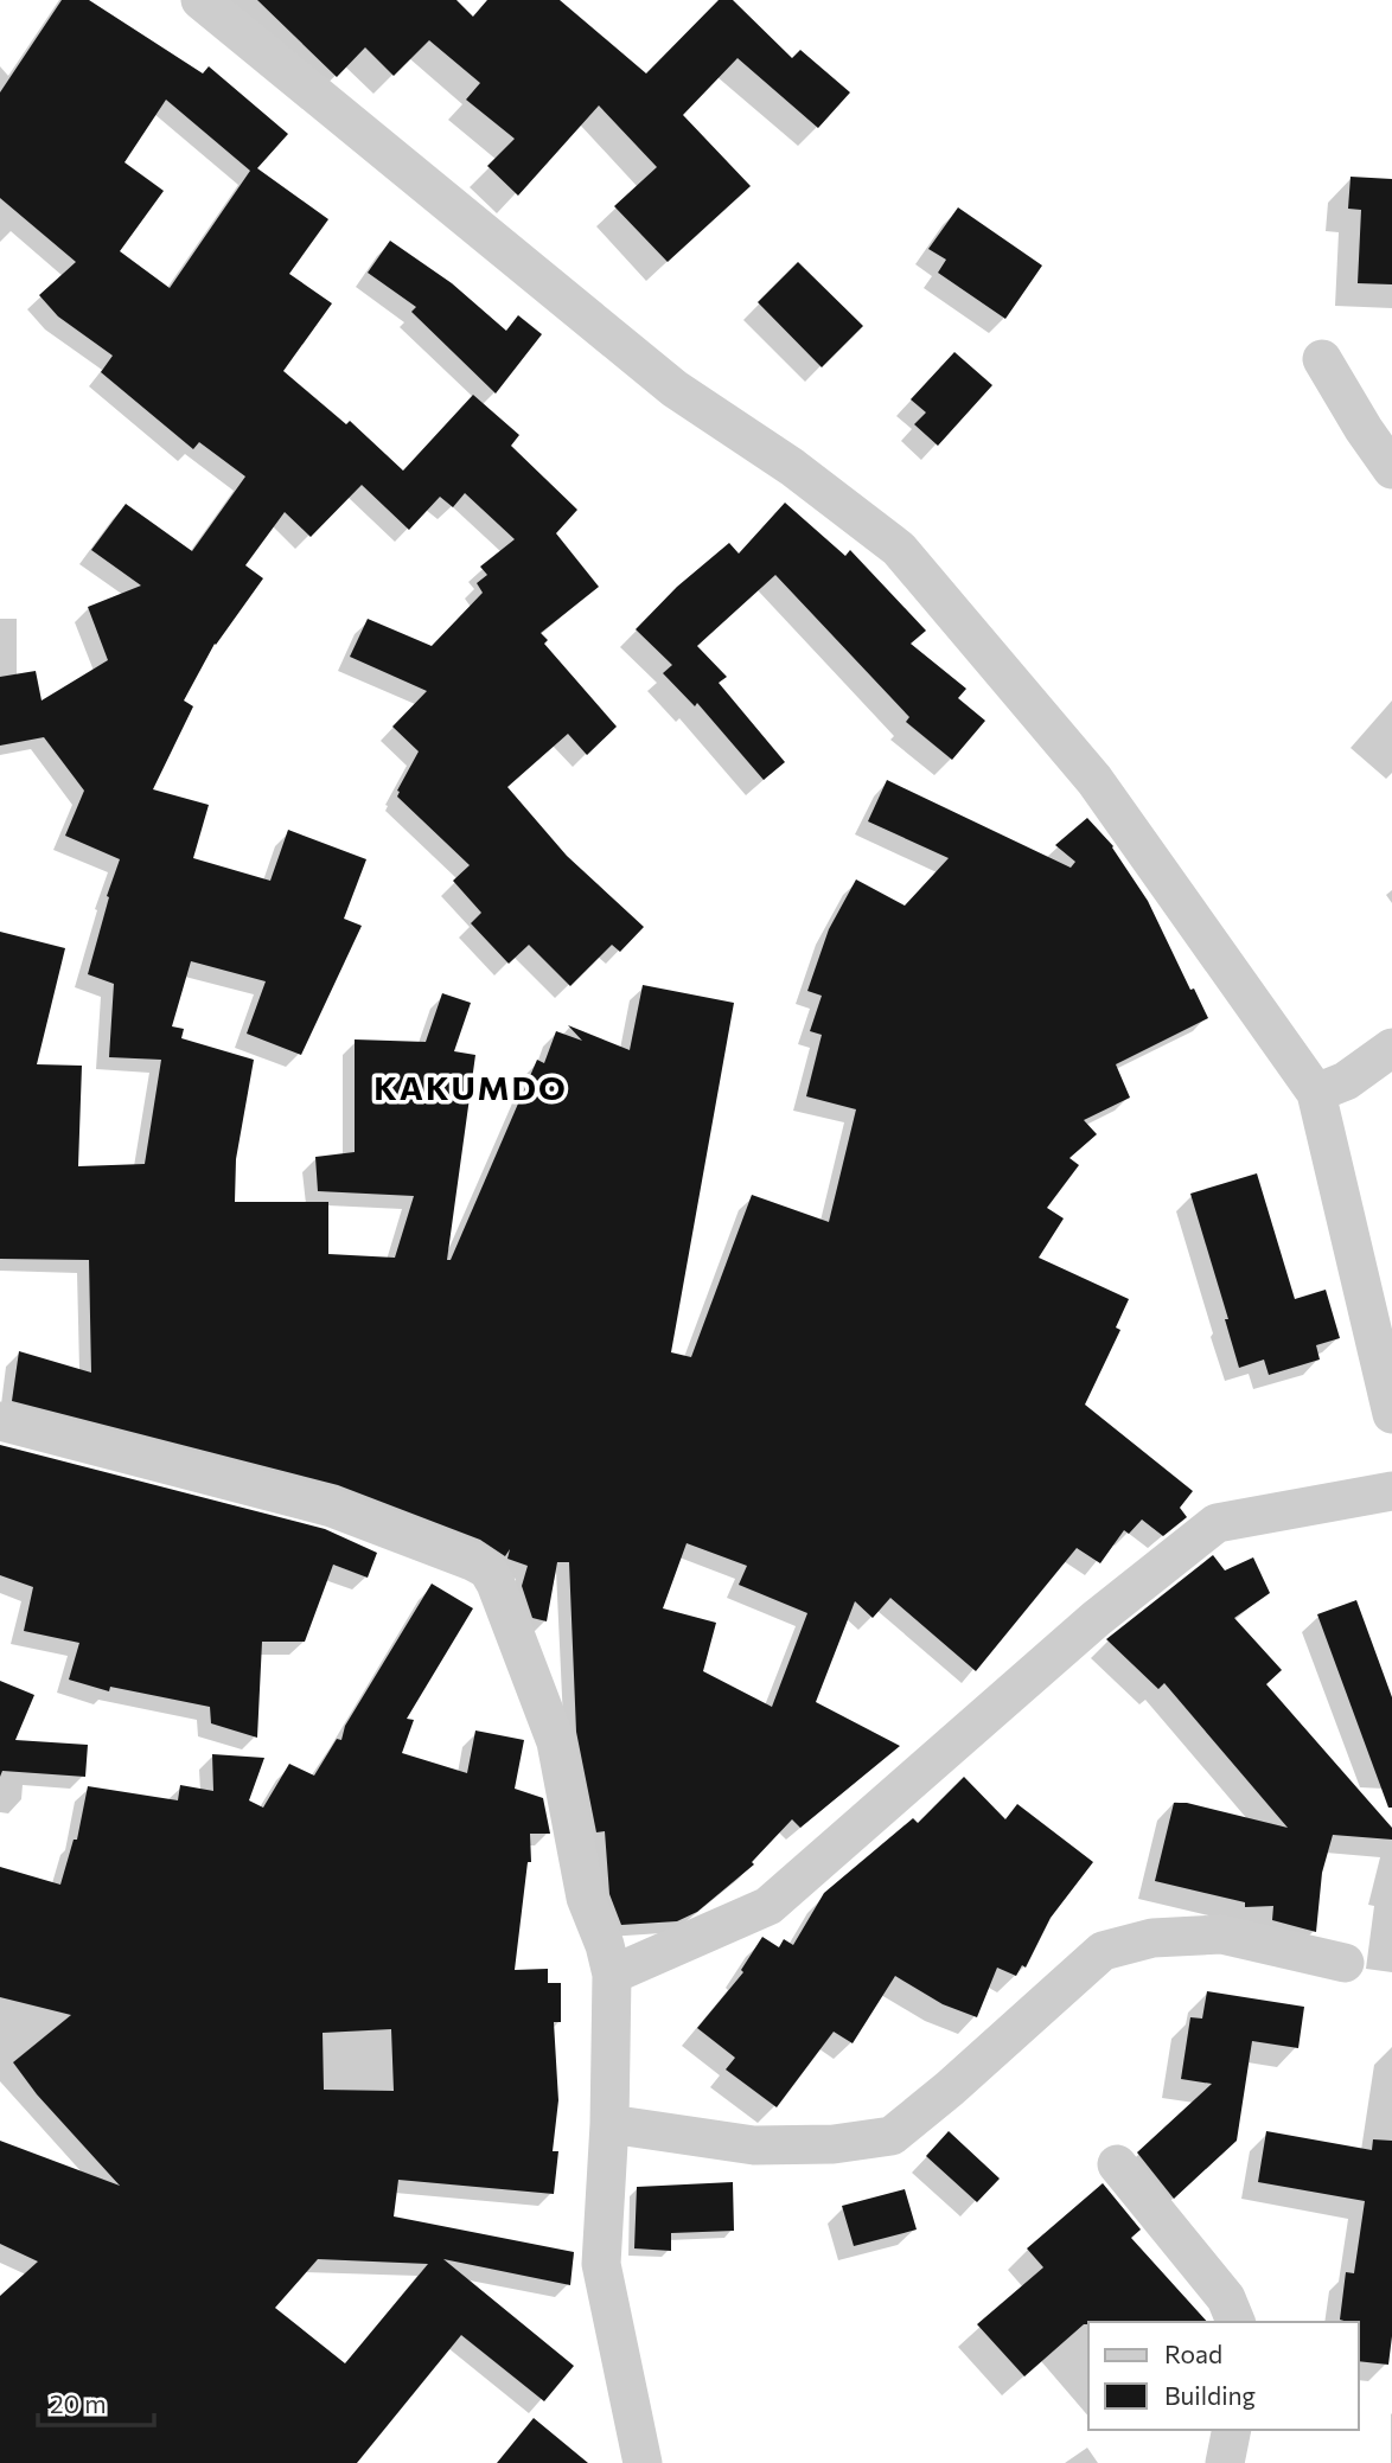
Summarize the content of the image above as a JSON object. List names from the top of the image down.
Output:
{
  "districts": ["KAKUMDO"],
  "legend": ["Road", "Building"],
  "scale_bar": "20 m"
}
